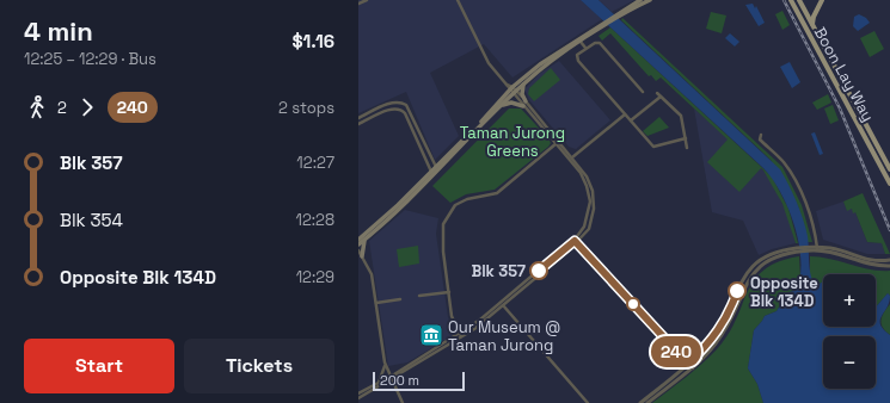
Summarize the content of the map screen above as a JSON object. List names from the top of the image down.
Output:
{
  "streets": {
    "main road": ["Boon Lay Way"]
  },
  "parks": ["Taman Jurong Greens"],
  "places": {
    "other": ["Blk 357", "Opposite Blk 134D"],
    "museum": ["Our Museum @ Taman Jurong"]
  },
  "lines": ["bus line 240"],
  "scale_bar": "200 m",
  "page": {
    "heading": ["4 min", "12:25 – 12:29 · Bus", "$1.16"],
    "on_map": "240",
    "legs": ["2", "240", "2 stops"],
    "list": [
      {
        "name": "Blk 357",
        "value": "12:27"
      },
      {
        "name": "Blk 354",
        "value": "12:28"
      },
      {
        "name": "Opposite Blk 134D",
        "value": "12:29"
      }
    ],
    "map_buttons": ["+", "−"],
    "buttons": ["Start", "Tickets"],
    "scale": "200 m"
  }
}
